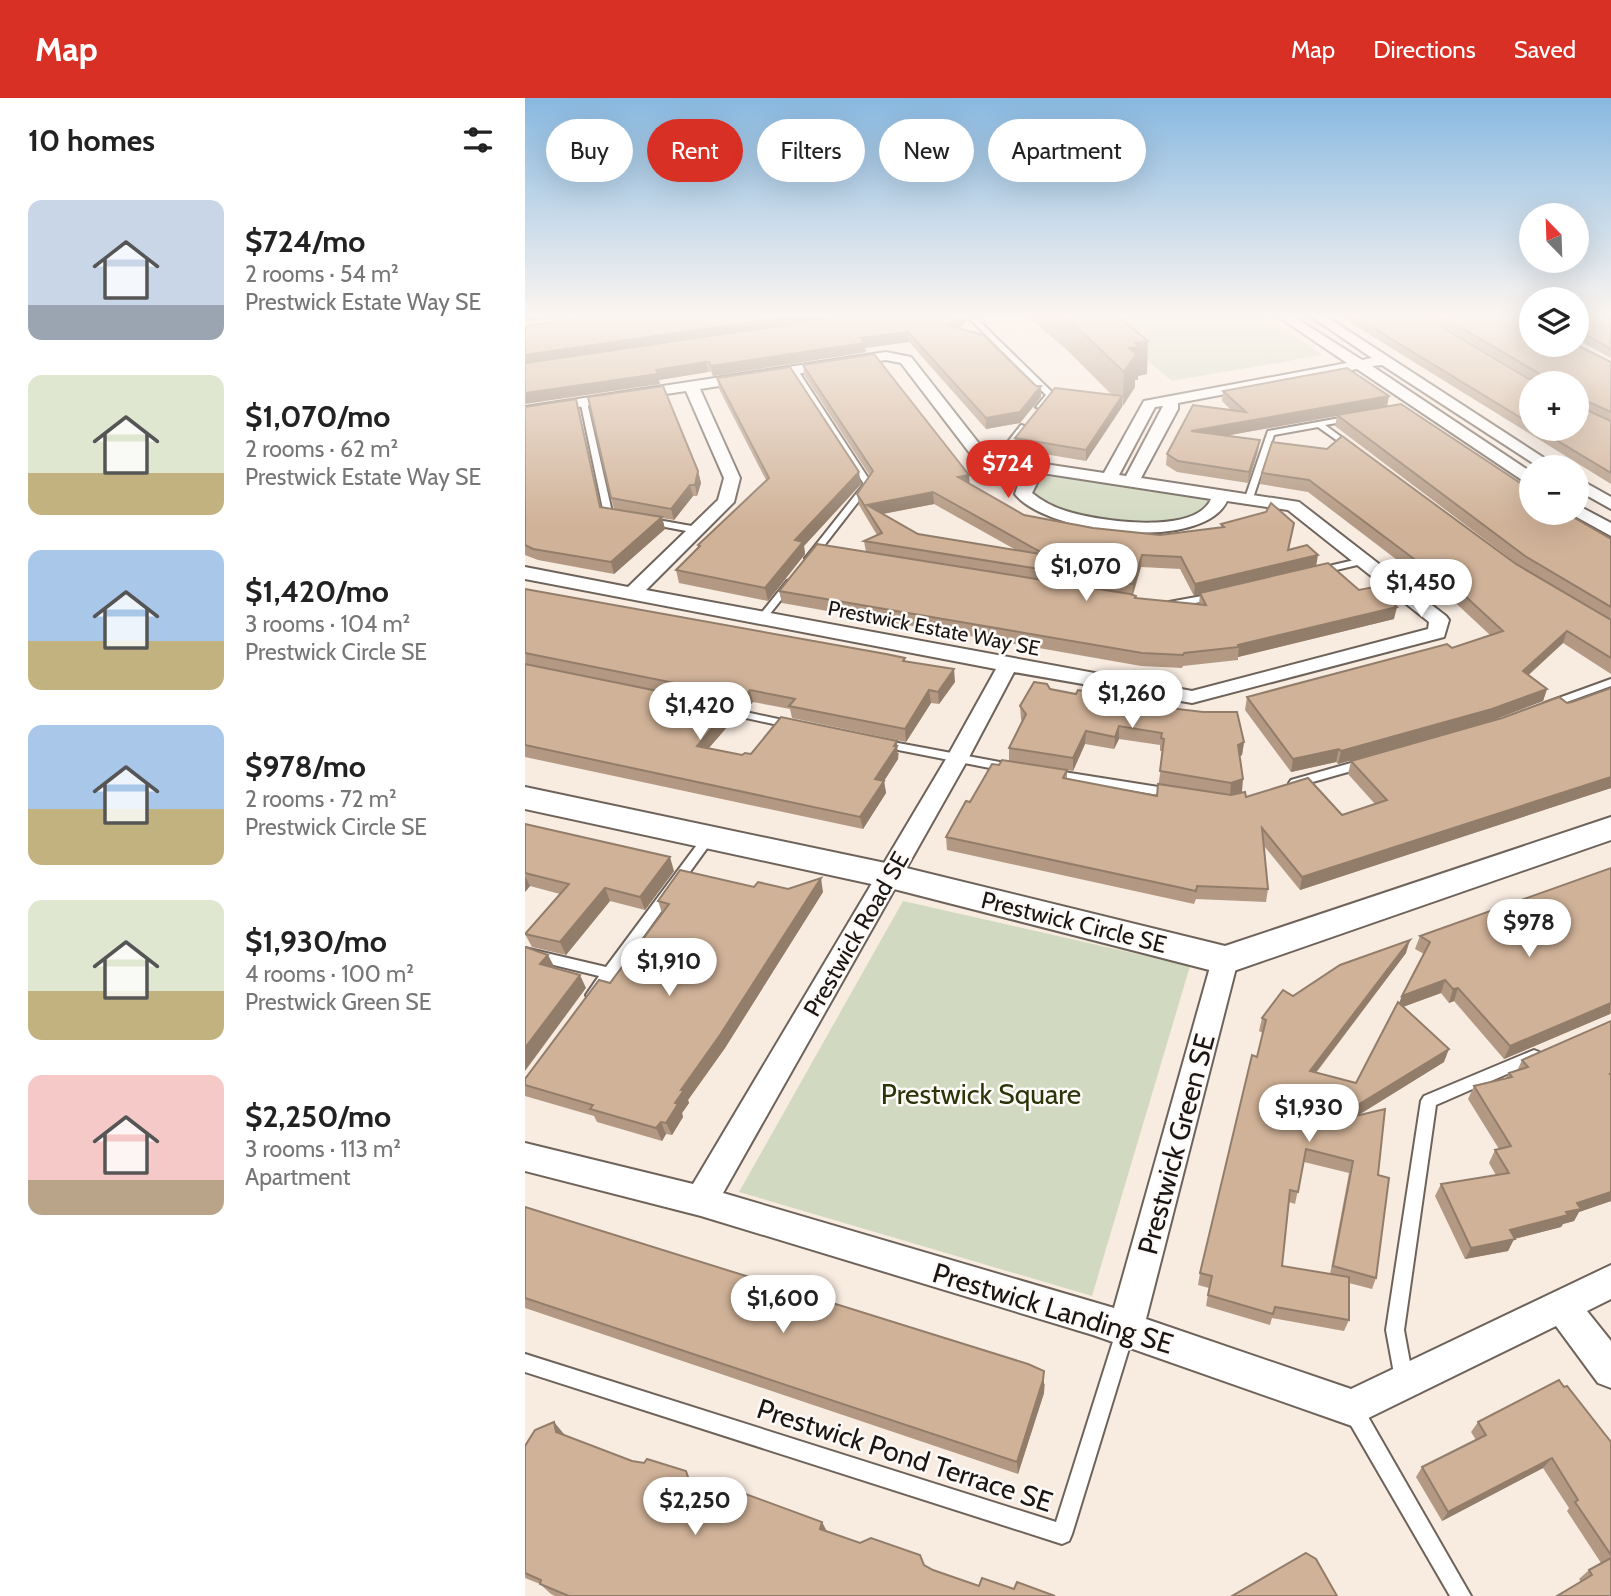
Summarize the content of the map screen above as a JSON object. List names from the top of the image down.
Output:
{
  "streets": {
    "street": [
      "Prestwick Estate Way SE",
      "Prestwick Circle SE",
      "Prestwick Road SE",
      "Prestwick Green SE",
      "Prestwick Landing SE"
    ],
    "lane": ["Prestwick Pond Terrace SE"]
  },
  "crossings": [
    ["Prestwick Estate Way SE", "Prestwick Road SE"],
    ["Prestwick Circle SE", "Prestwick Road SE"],
    ["Prestwick Circle SE", "Prestwick Green SE"],
    ["Prestwick Road SE", "Prestwick Landing SE"],
    ["Prestwick Green SE", "Prestwick Landing SE"],
    ["Prestwick Green SE", "Prestwick Pond Terrace SE"],
    ["Prestwick Landing SE", "Prestwick Pond Terrace SE"]
  ],
  "parks": ["Prestwick Square"],
  "north": "top left",
  "page": {
    "header": "Map",
    "nav": ["Map", "Directions", "Saved"],
    "heading": "10 homes",
    "chip": [
      "Buy",
      "Rent",
      "Filters",
      "New",
      "Apartment"
    ],
    "list": [
      {
        "name": "$724/mo",
        "note": "2 rooms · 54 m² · Prestwick Estate Way SE"
      },
      {
        "name": "$1,070/mo",
        "note": "2 rooms · 62 m² · Prestwick Estate Way SE"
      },
      {
        "name": "$1,420/mo",
        "note": "3 rooms · 104 m² · Prestwick Circle SE"
      },
      {
        "name": "$978/mo",
        "note": "2 rooms · 72 m² · Prestwick Circle SE"
      },
      {
        "name": "$1,930/mo",
        "note": "4 rooms · 100 m² · Prestwick Green SE"
      },
      {
        "name": "$2,250/mo",
        "note": "3 rooms · 113 m² · Apartment"
      }
    ],
    "map_buttons": ["+", "−"],
    "price": [
      "$724",
      "$1,070",
      "$1,450",
      "$1,260",
      "$1,420",
      "$978",
      "$1,910",
      "$1,930",
      "$1,600",
      "$2,250"
    ]
  }
}
